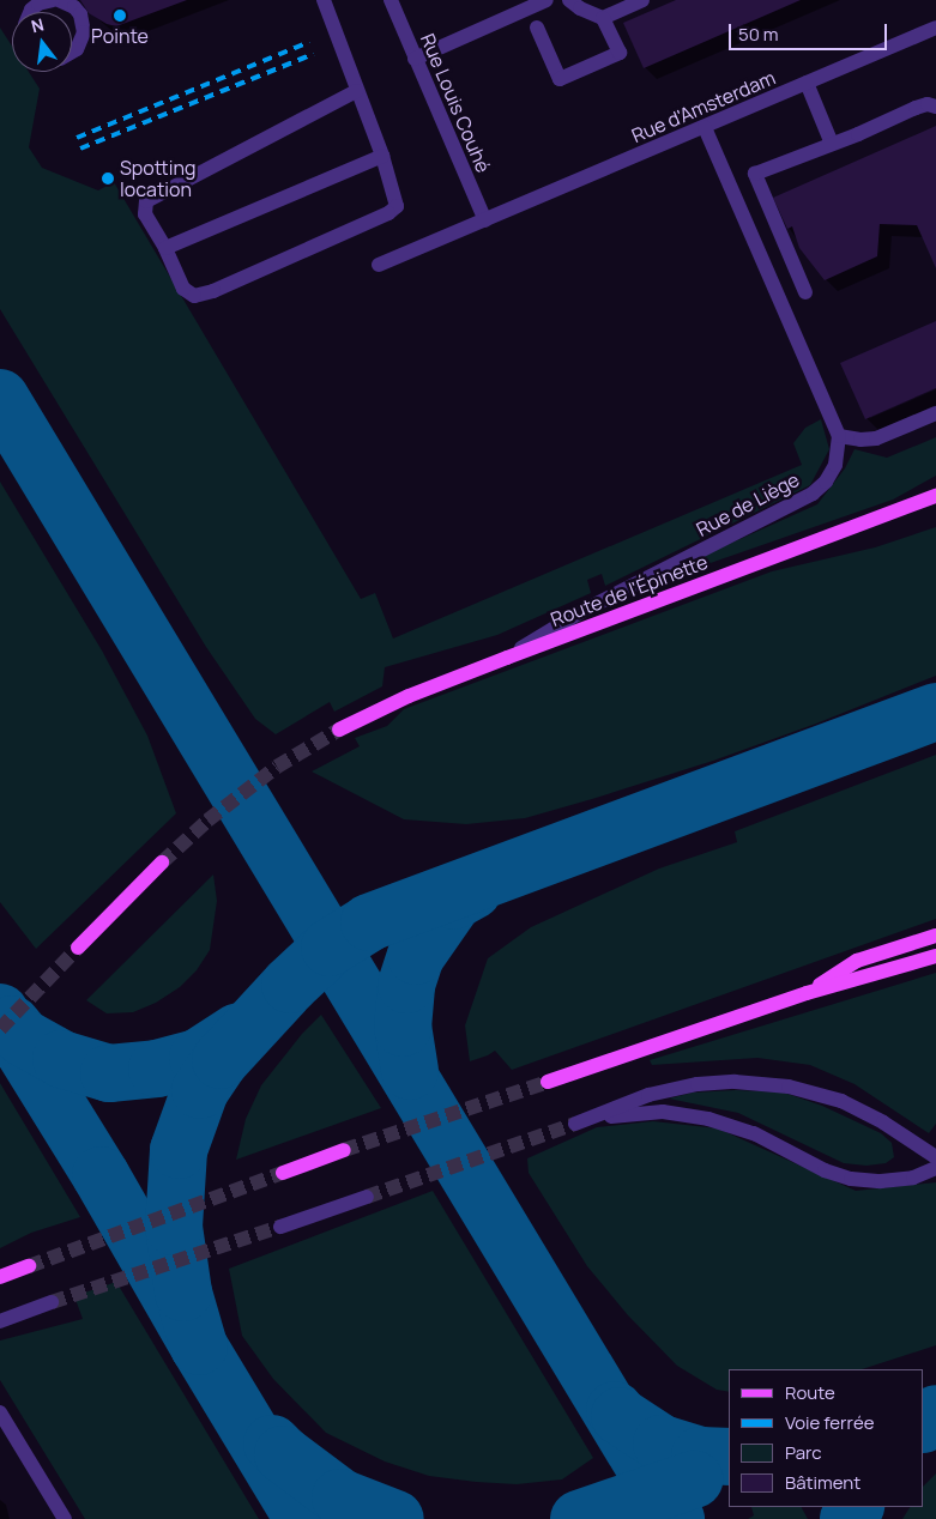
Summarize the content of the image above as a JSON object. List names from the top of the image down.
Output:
{
  "streets": {
    "main road": ["Route de l'Épinette"],
    "street": ["Rue Louis Couhé", "Rue d'Amsterdam", "Rue de Liège"]
  },
  "crossings": [
    ["Rue Louis Couhé", "Rue d'Amsterdam"],
    ["Rue de Liège", "Route de l'Épinette"]
  ],
  "places": ["Pointe", "Spotting location"],
  "legend": [
    "Route",
    "Voie ferrée",
    "Parc",
    "Bâtiment"
  ],
  "scale_bar": "50 m",
  "north": "top"
}
